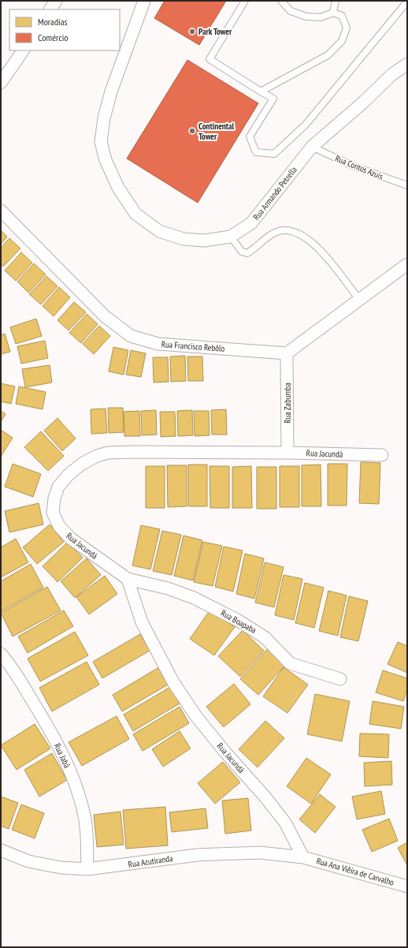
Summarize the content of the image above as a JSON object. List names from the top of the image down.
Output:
{
  "streets": {
    "street": [
      "Rua Armando Petrella",
      "Rua Francisco Rebôlo",
      "Rua Zabumba",
      "Rua Jacundá",
      "Rua Boapaba",
      "Rua Jabá",
      "Rua Acutiranda",
      "Rua Ana Viêira de Carvalho"
    ],
    "lane": ["Rua Contos Azuis"]
  },
  "crossings": [
    ["Rua Contos Azuis", "Rua Armando Petrella"],
    ["Rua Francisco Rebôlo", "Rua Zabumba"],
    ["Rua Zabumba", "Rua Jacundá"],
    ["Rua Jacundá", "Rua Boapaba"],
    ["Rua Jacundá", "Rua Acutiranda"],
    ["Rua Jacundá", "Rua Ana Viêira de Carvalho"],
    ["Rua Jabá", "Rua Acutiranda"],
    ["Rua Acutiranda", "Rua Ana Viêira de Carvalho"]
  ],
  "places": ["Park Tower", "Continental Tower"],
  "legend": ["Moradias", "Comércio"]
}
